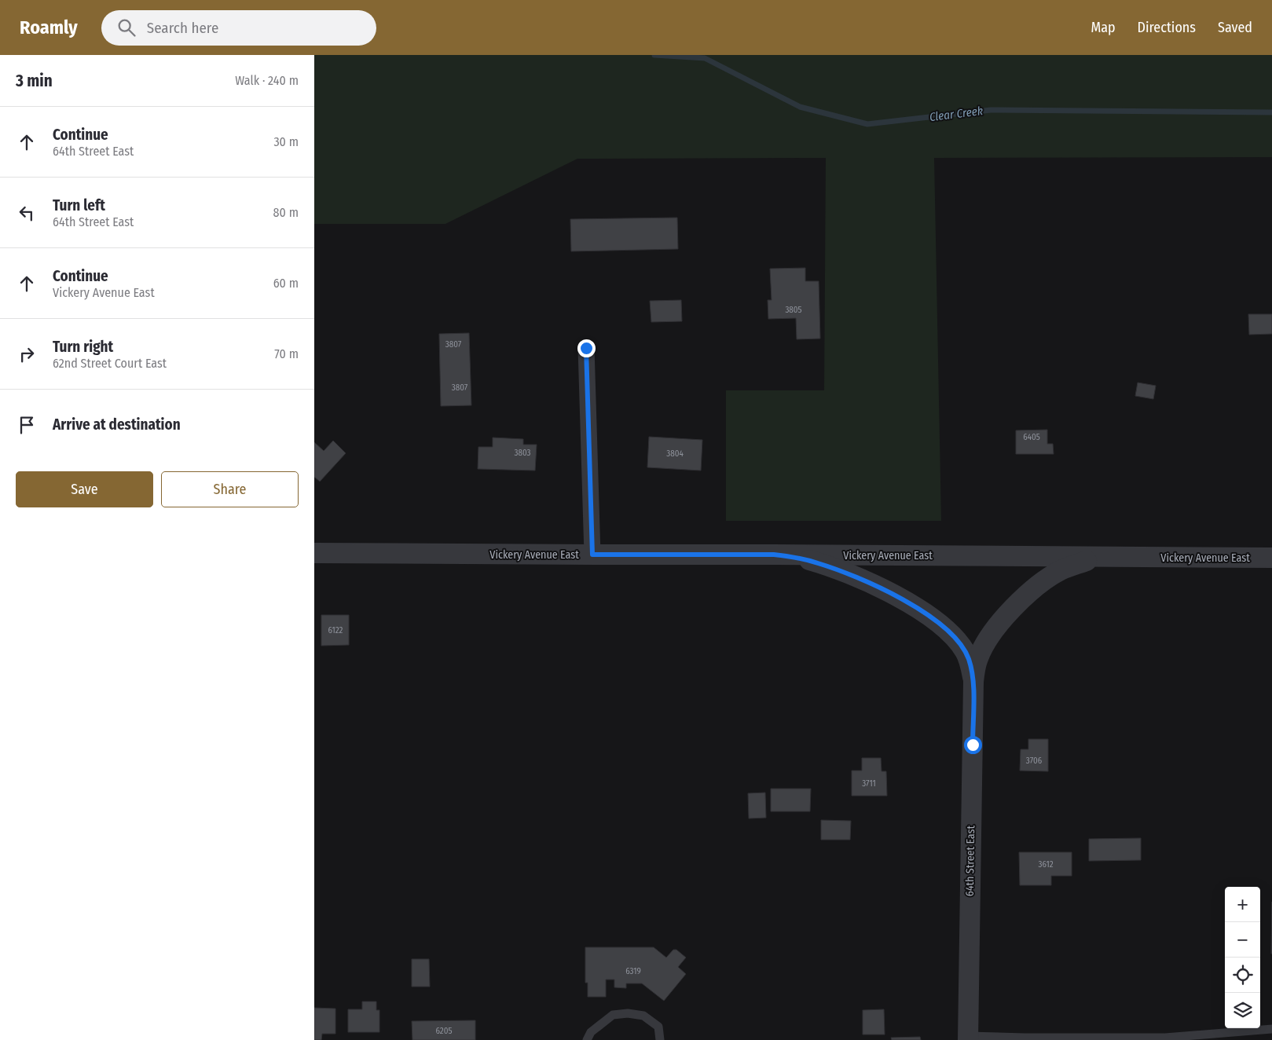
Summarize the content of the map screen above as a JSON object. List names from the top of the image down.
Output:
{
  "streets": {
    "street": ["Vickery Avenue East", "64th Street East"]
  },
  "crossings": [
    ["Vickery Avenue East", "64th Street East"]
  ],
  "water": ["Clear Creek"],
  "house_numbers": [
    "3805",
    "3807",
    "3807",
    "6405",
    "3803",
    "3804",
    "6122",
    "3706",
    "3711",
    "3612",
    "6319",
    "6205"
  ],
  "page": {
    "header": "Roamly",
    "search": "Search here",
    "nav": ["Map", "Directions", "Saved"],
    "heading": ["3 min", "Walk · 240 m"],
    "list": [
      ["Continue", "64th Street East", "30 m"],
      ["Turn left", "64th Street East", "80 m"],
      ["Continue", "Vickery Avenue East", "60 m"],
      ["Turn right", "62nd Street Court East", "70 m"],
      "Arrive at destination"
    ],
    "buttons": ["Save", "Share"],
    "map_buttons": ["+", "−"]
  }
}
